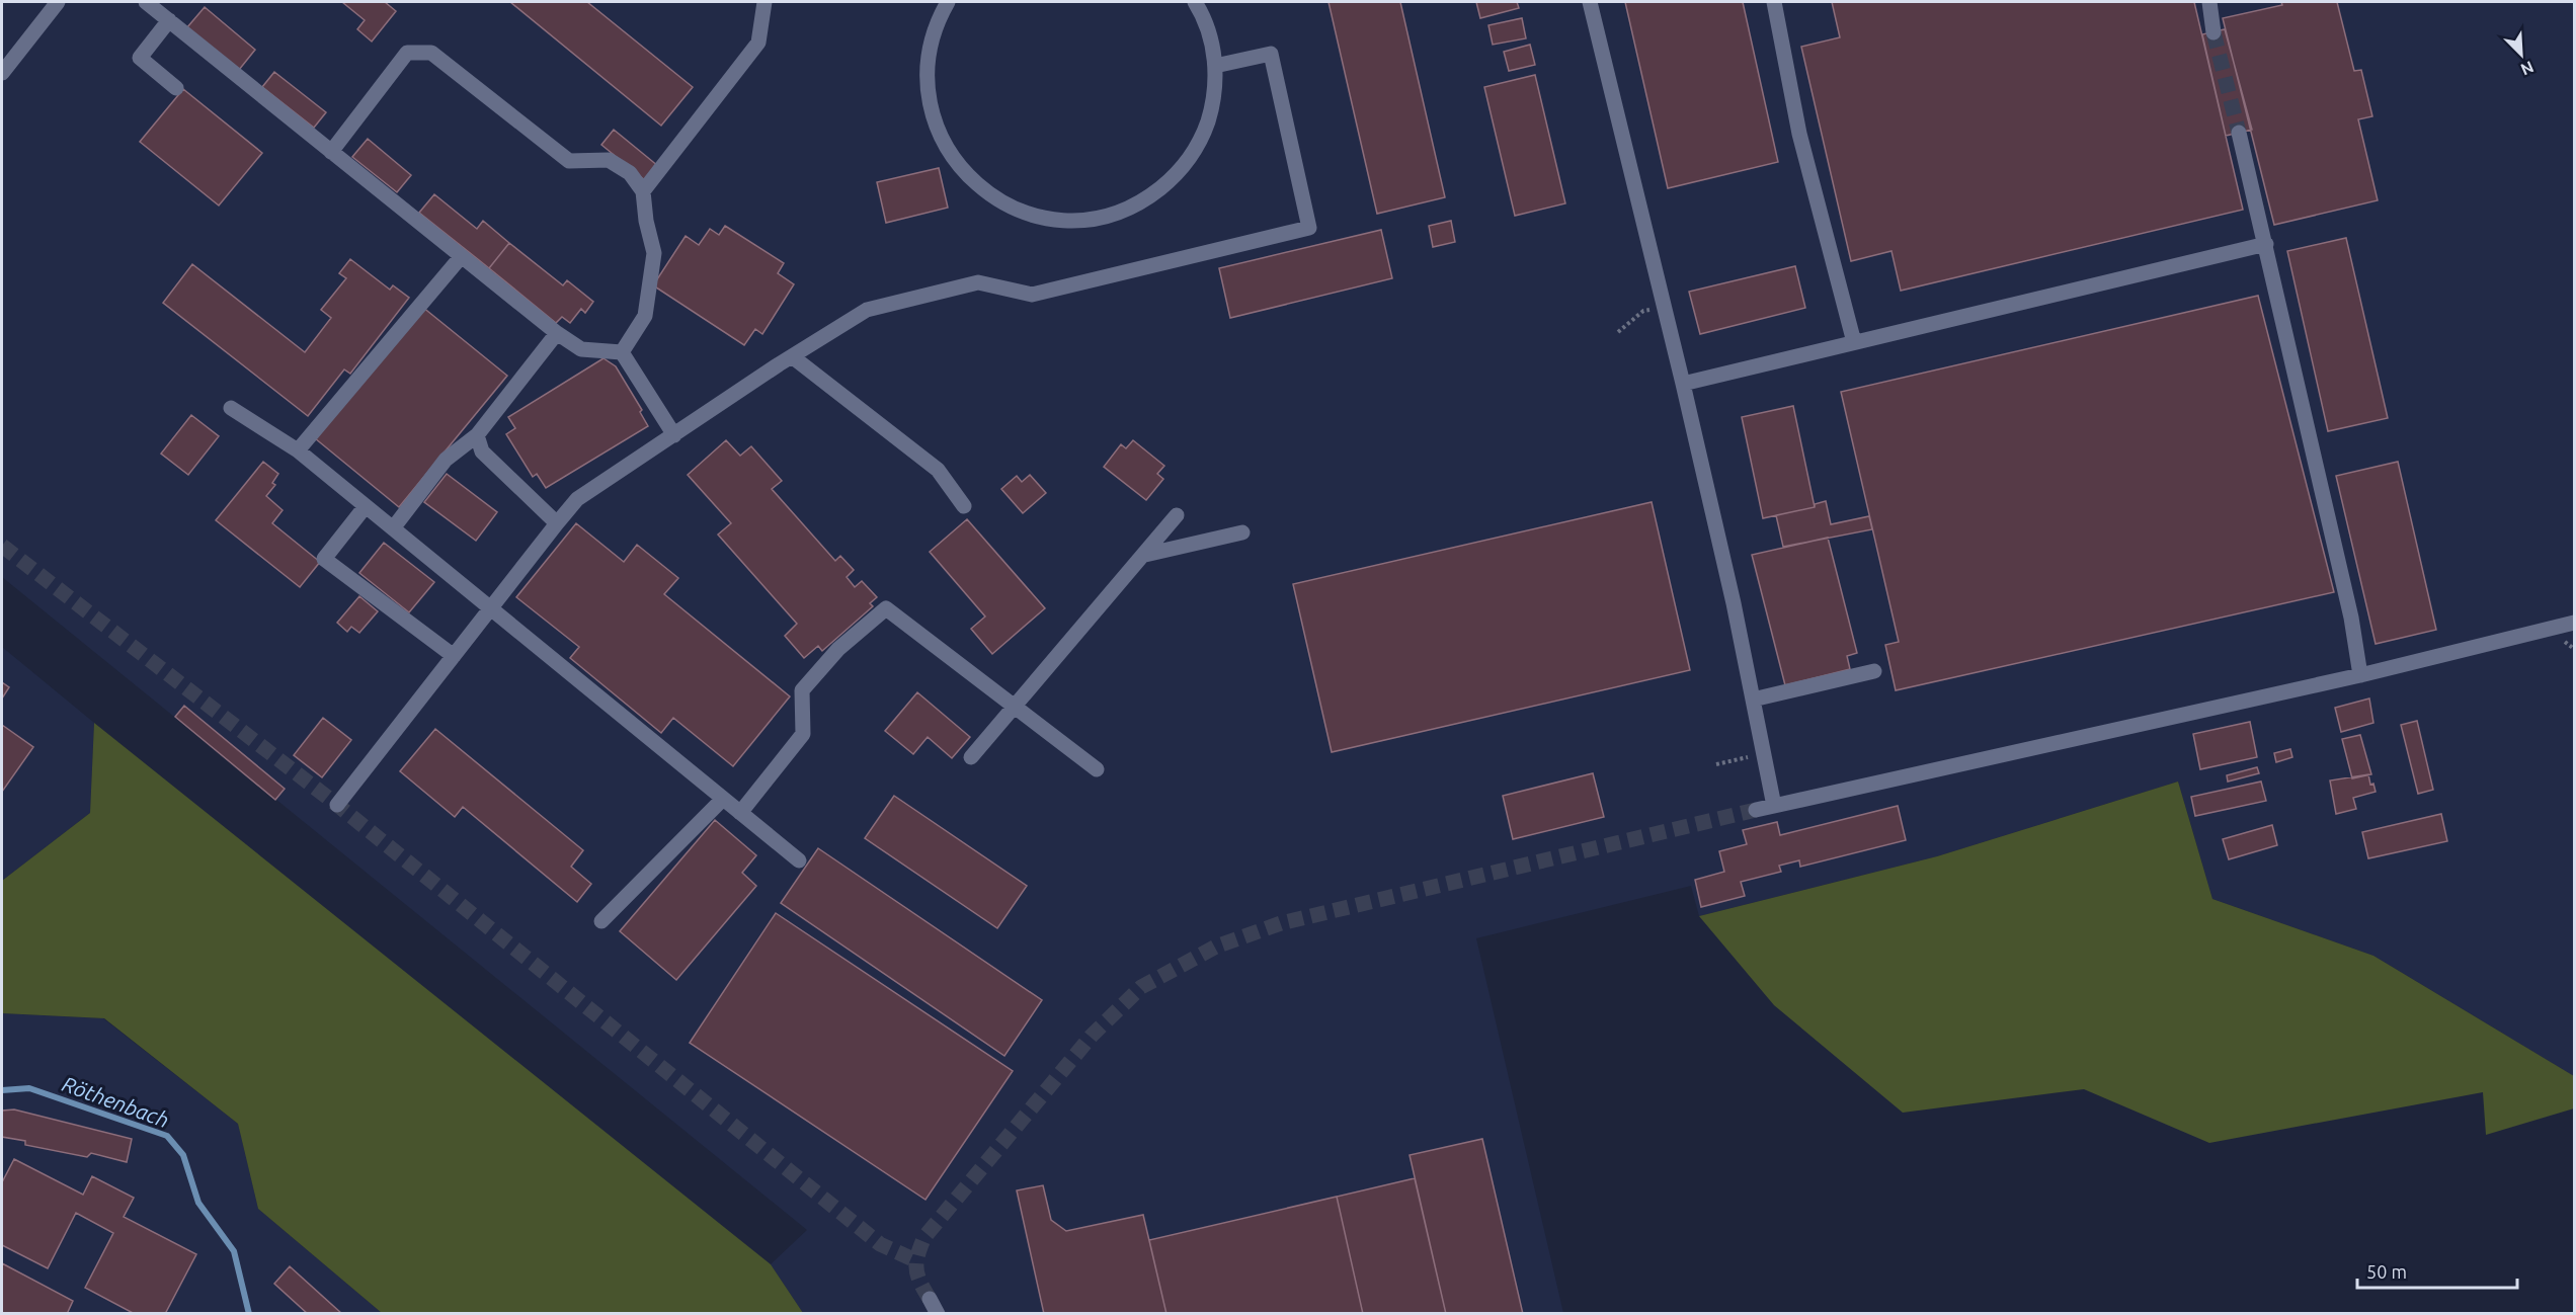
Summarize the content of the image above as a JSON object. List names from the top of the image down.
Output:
{
  "water": ["Röthenbach"],
  "scale_bar": "50 m",
  "north": "bottom right"
}
